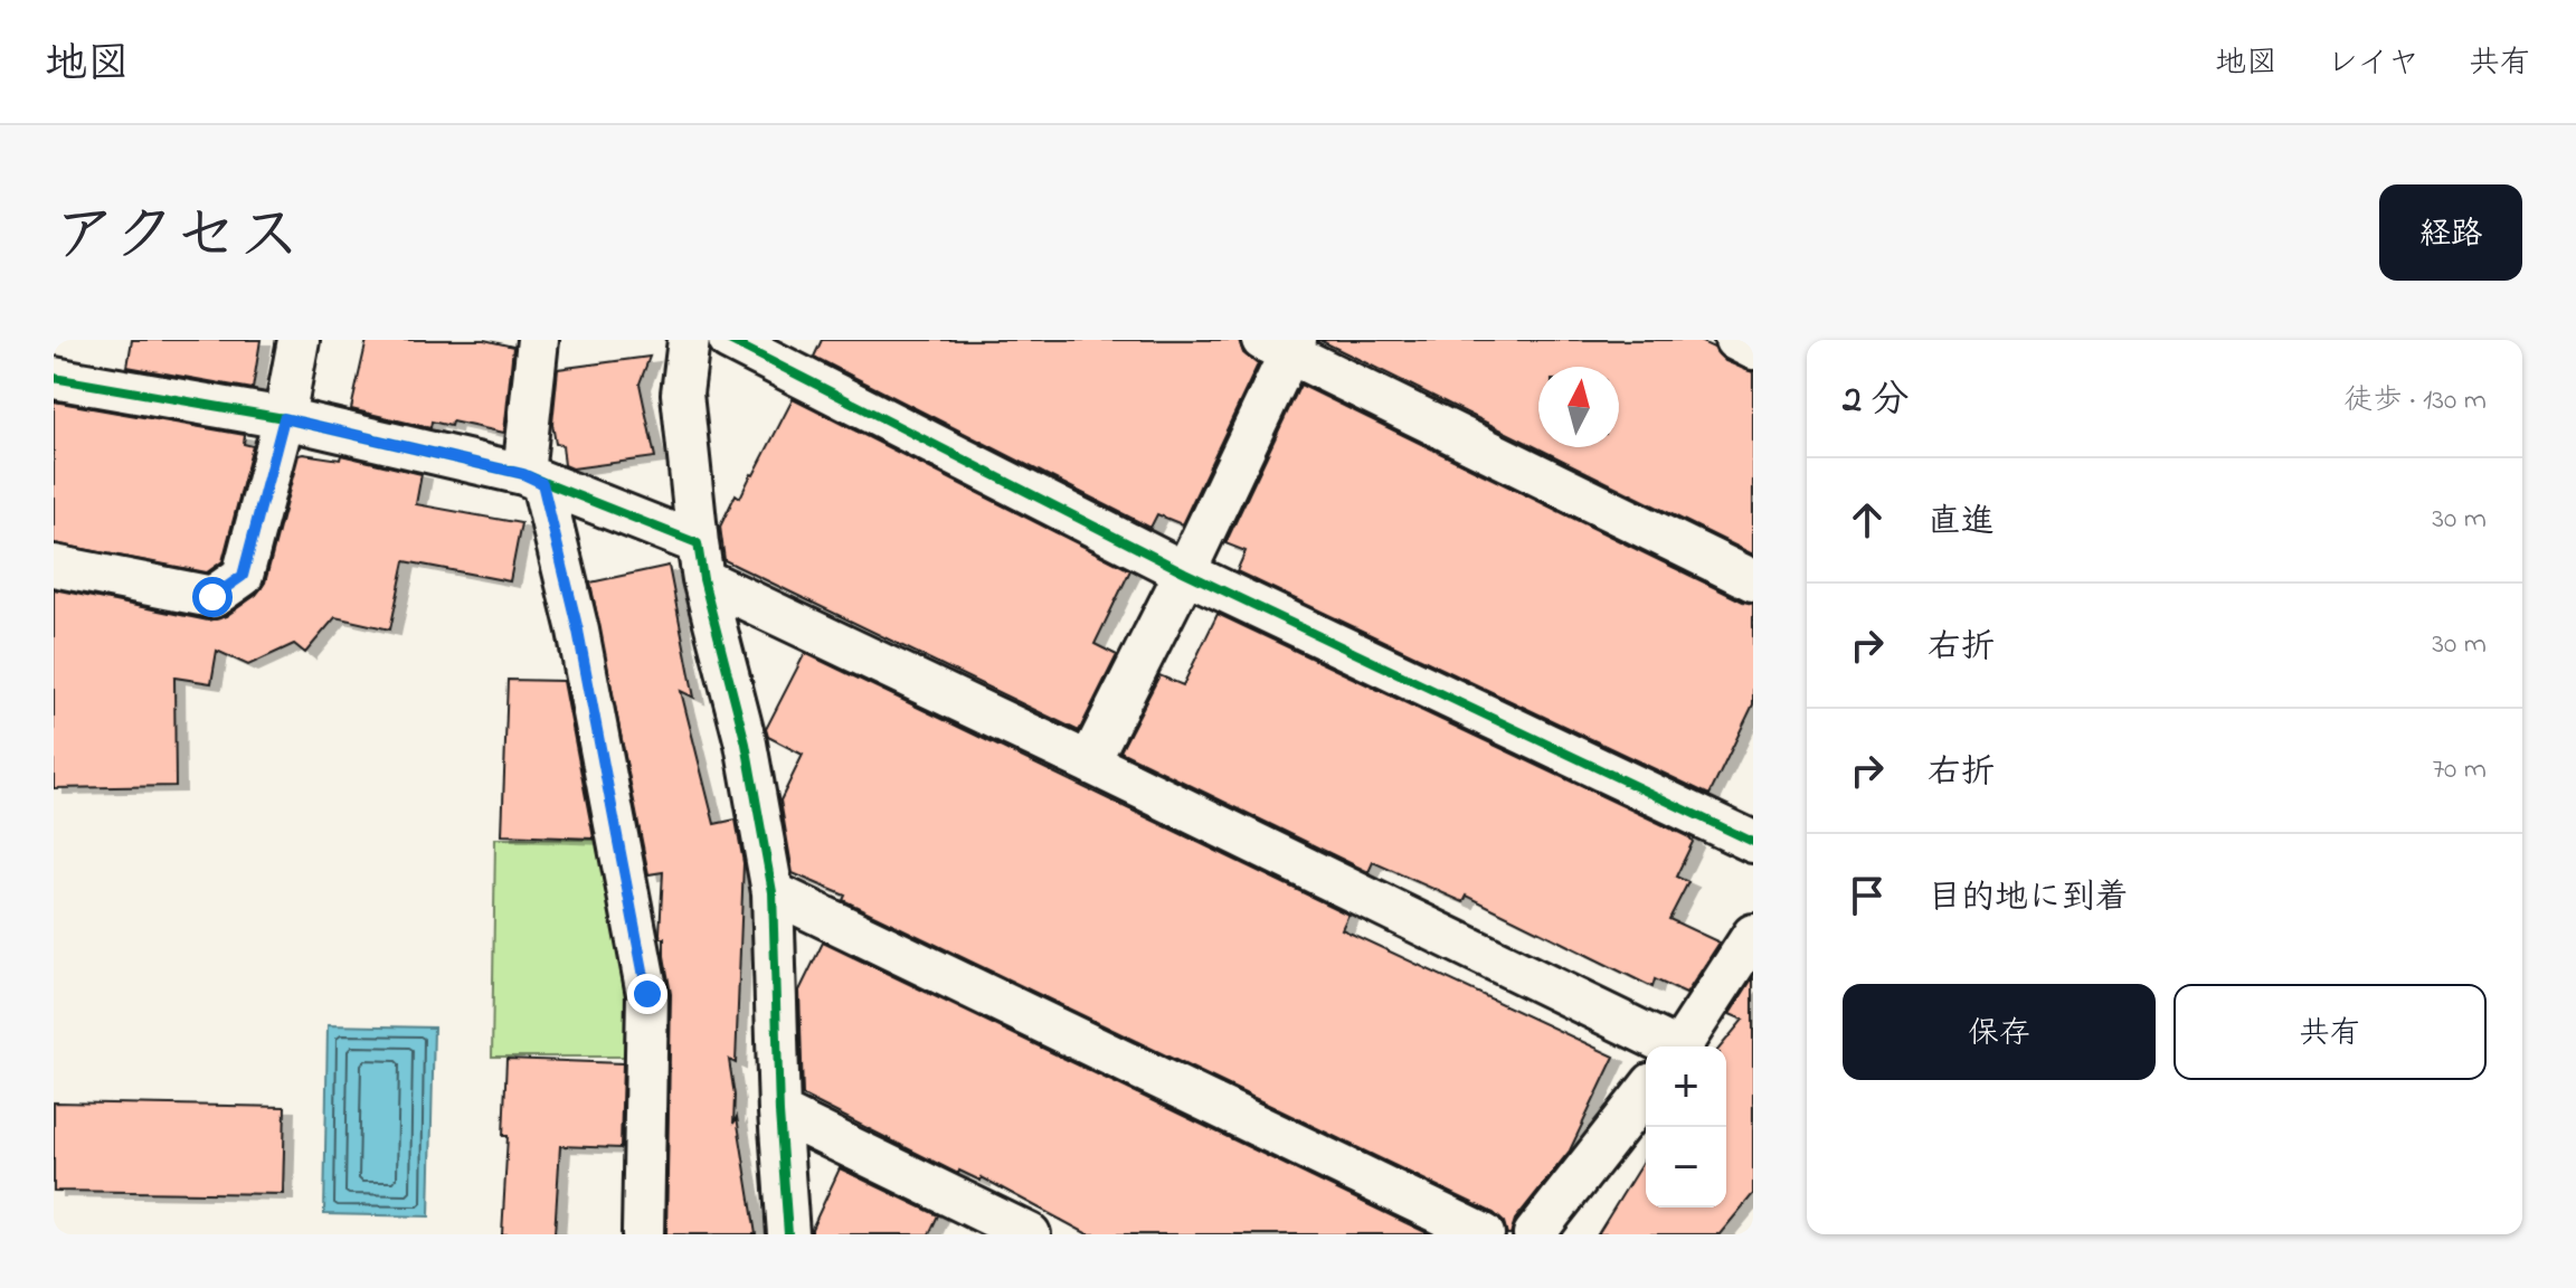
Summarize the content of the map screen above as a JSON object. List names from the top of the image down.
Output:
{
  "north": "top",
  "page": {
    "header": "地図",
    "nav": ["地図", "レイヤ", "共有"],
    "title": "アクセス",
    "buttons": [
      "経路",
      ["保存", "共有"]
    ],
    "heading": ["2 分", "徒歩 · 130 m"],
    "list": [
      ["直進", "30 m"],
      ["右折", "30 m"],
      ["右折", "70 m"],
      "目的地に到着"
    ],
    "map_buttons": ["+", "−"]
  }
}
